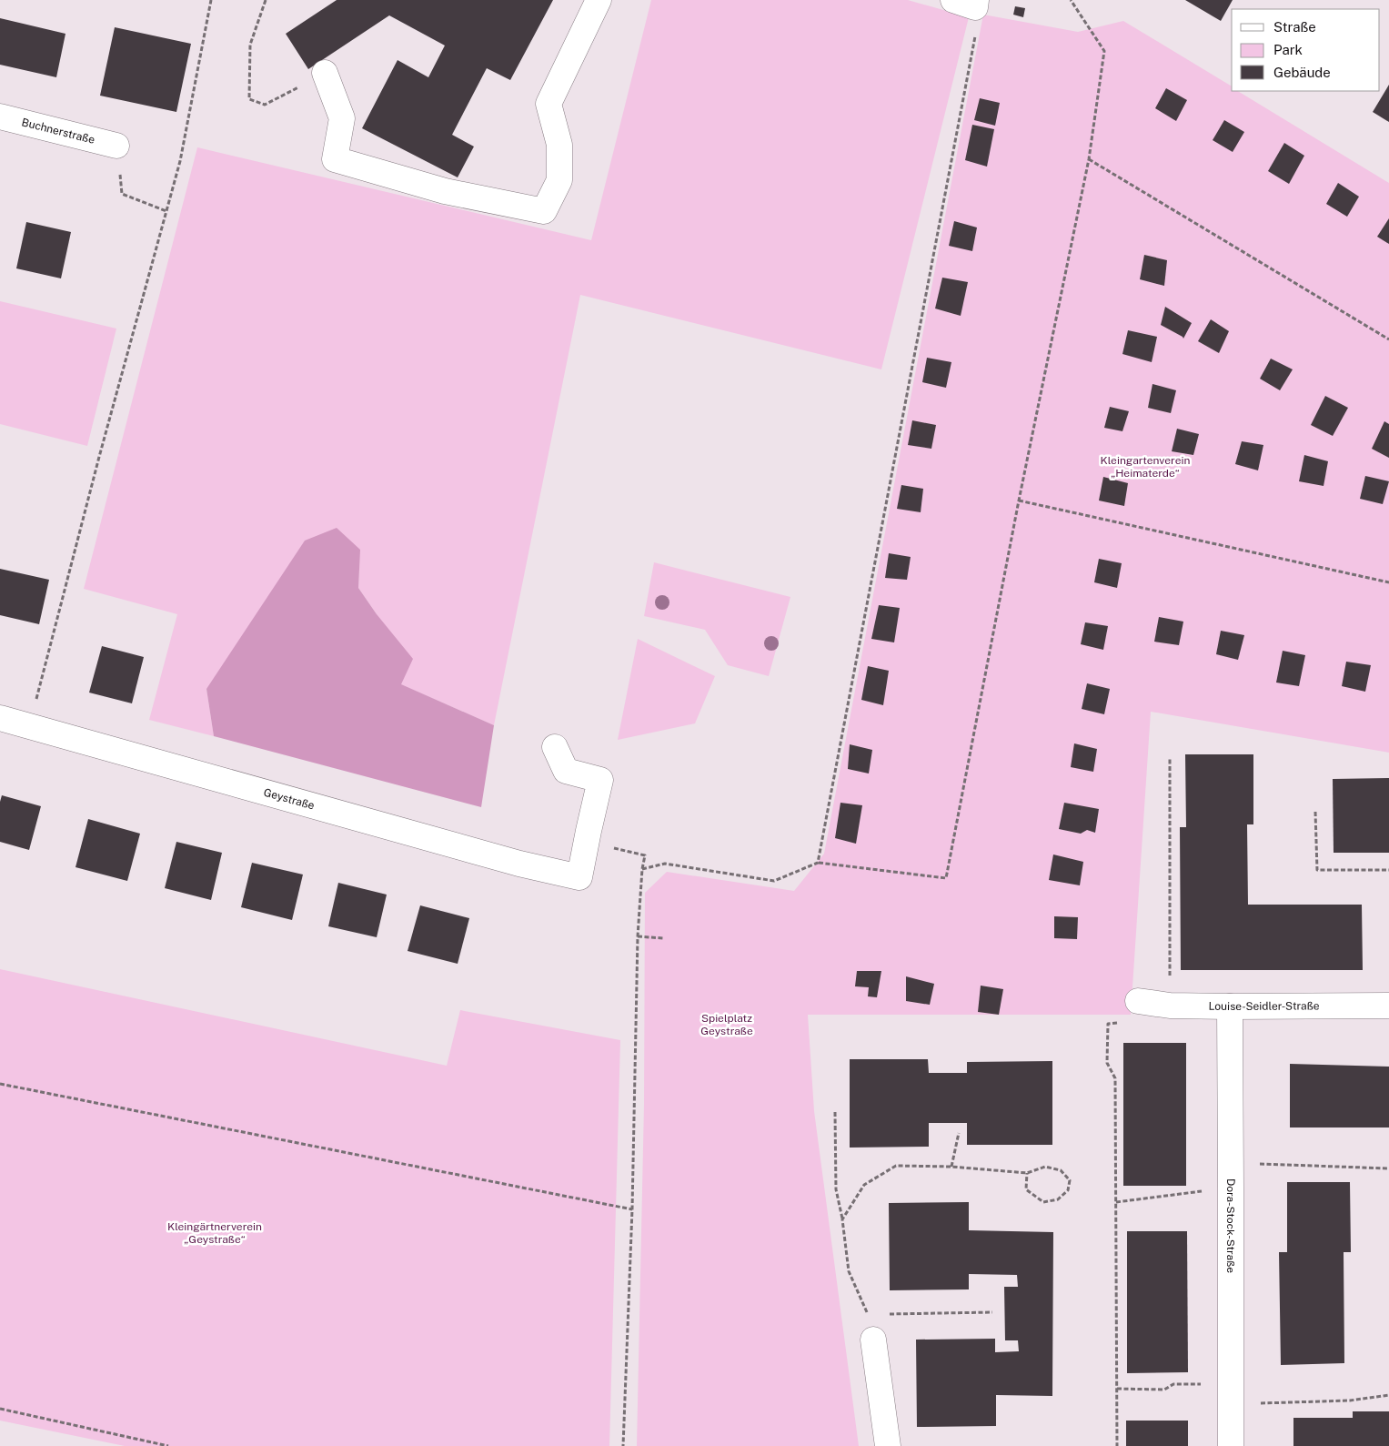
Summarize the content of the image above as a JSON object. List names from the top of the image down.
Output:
{
  "streets": {
    "street": [
      "Buchnerstraße",
      "Geystraße",
      "Louise-Seidler-Straße",
      "Dora-Stock-Straße"
    ]
  },
  "crossings": [
    ["Louise-Seidler-Straße", "Dora-Stock-Straße"]
  ],
  "parks": ["Kleingartenverein „Heimaterde“", "Spielplatz Geystraße", "Kleingärtnerverein „Geystraße“"],
  "legend": ["Straße", "Park", "Gebäude"]
}
